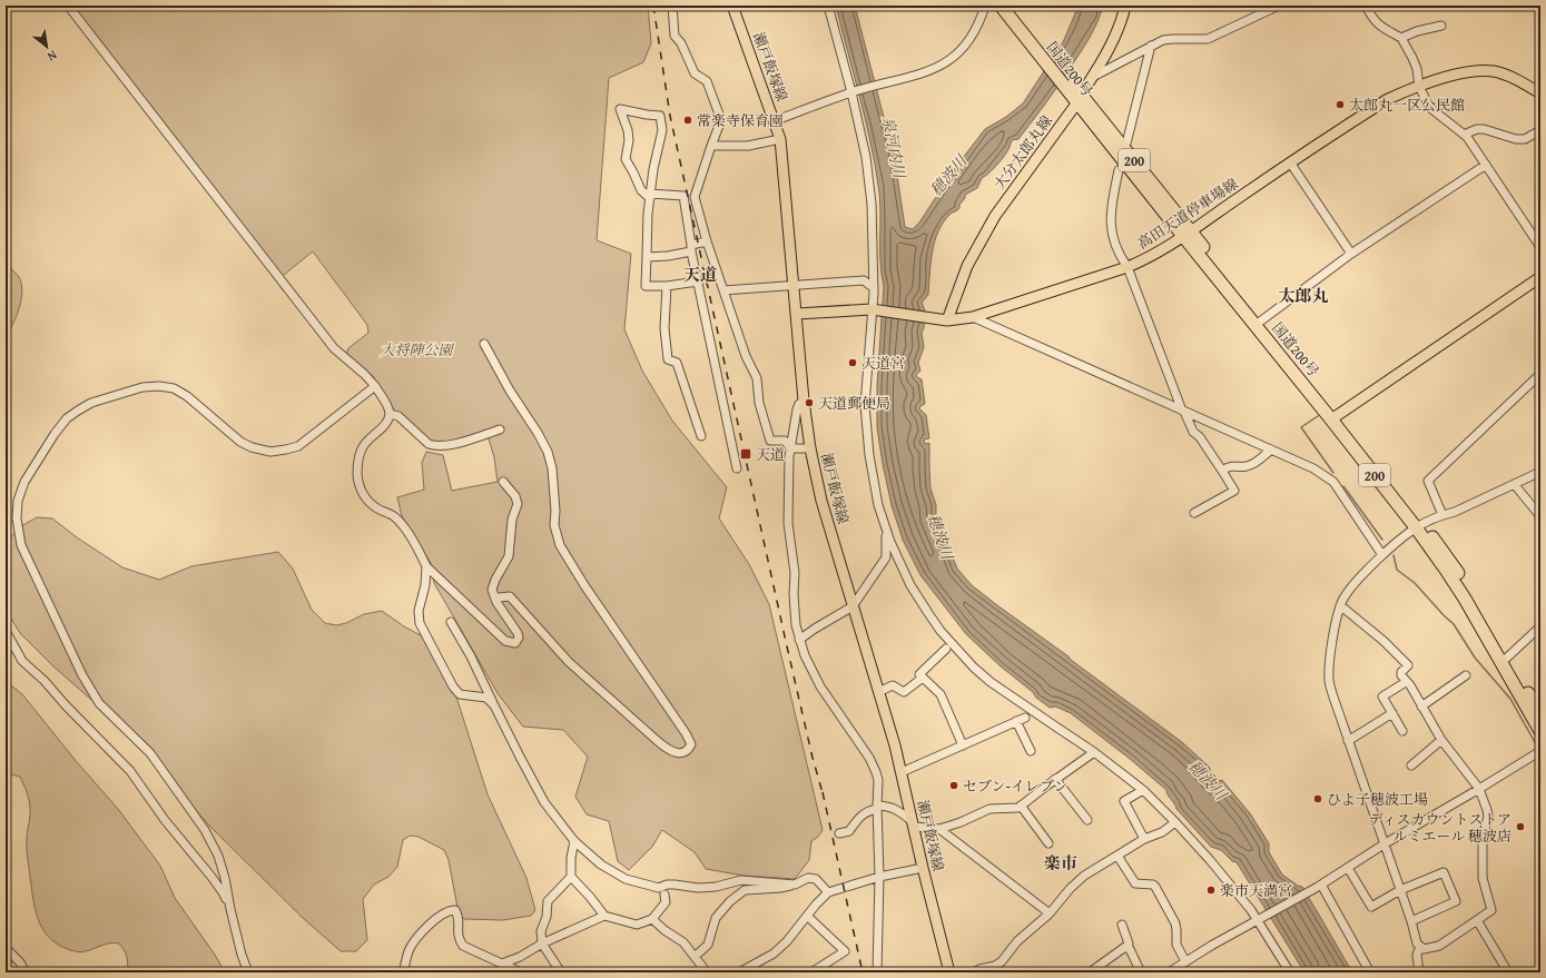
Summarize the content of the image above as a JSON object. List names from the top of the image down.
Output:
{
  "streets": {
    "highway": ["国道200号", "200"],
    "main road": ["瀬戸飯塚線", "大分太郎丸線", "高田天道停車場線"]
  },
  "crossings": [
    ["瀬戸飯塚線", "高田天道停車場線"],
    ["国道200号", "大分太郎丸線"],
    ["国道200号", "高田天道停車場線"],
    ["大分太郎丸線", "高田天道停車場線"]
  ],
  "districts": ["天道", "太郎丸", "楽市"],
  "water": ["泉河内川", "穂波川"],
  "parks": ["大将陣公園"],
  "places": {
    "other": [
      "太郎丸一区公民館",
      "常楽寺保育園",
      "天道宮",
      "天道郵便局",
      "セブン-イレブン",
      "ひよ子穂波工場",
      "ディスカウントストア ルミエール 穂波店",
      "楽市天満宮"
    ],
    "transit": ["天道"]
  },
  "north": "bottom right"
}
